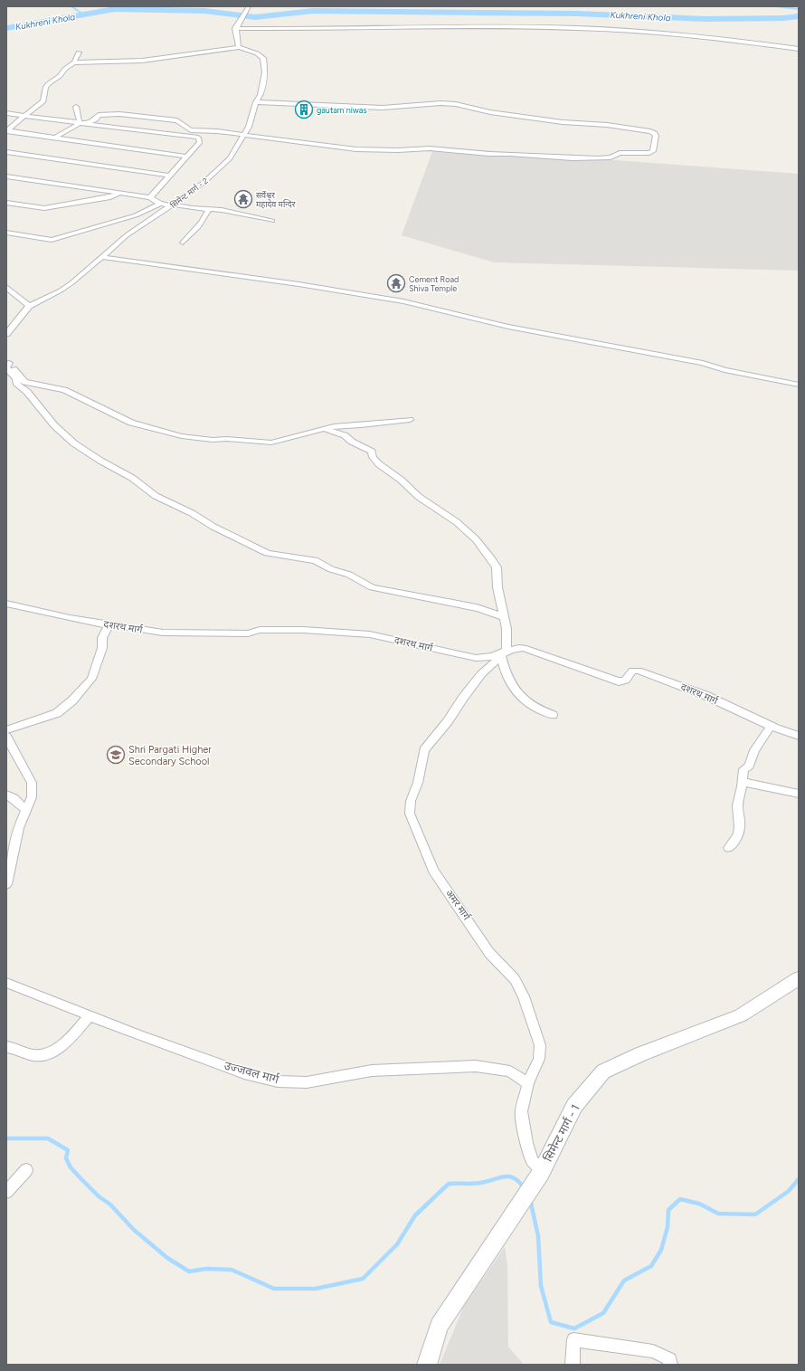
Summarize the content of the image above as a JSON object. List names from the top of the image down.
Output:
{
  "streets": {
    "street": [
      "सिमेन्ट मार्ग - 2",
      "दशरथ मार्ग",
      "अमर मार्ग",
      "उज्जवल मार्ग",
      "सिमेन्ट मार्ग - 1"
    ]
  },
  "crossings": [
    ["दशरथ मार्ग", "अमर मार्ग"],
    ["अमर मार्ग", "उज्जवल मार्ग"],
    ["अमर मार्ग", "सिमेन्ट मार्ग - 1"]
  ],
  "water": ["Kukhreni Khola"],
  "places": {
    "building": ["gautam niwas"],
    "temple": ["सर्वेश्वर महादेव मन्दिर", "Cement Road Shiva Temple"],
    "school or university": ["Shri Pargati Higher Secondary School"]
  }
}
